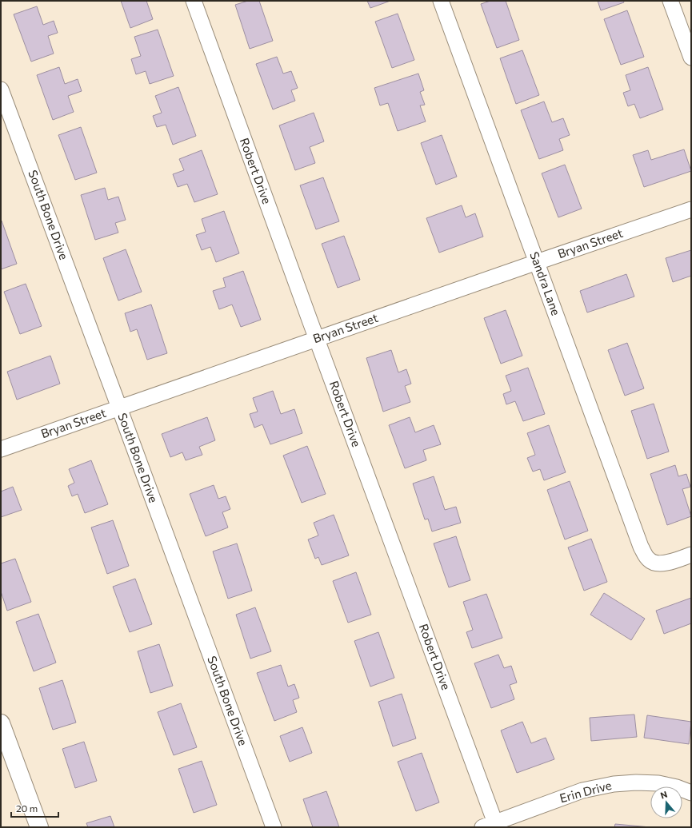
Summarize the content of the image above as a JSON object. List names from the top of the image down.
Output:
{
  "streets": {
    "street": [
      "Robert Drive",
      "South Bone Drive",
      "Bryan Street",
      "Sandra Lane",
      "Erin Drive"
    ]
  },
  "crossings": [
    ["Robert Drive", "Bryan Street"],
    ["Robert Drive", "Erin Drive"],
    ["South Bone Drive", "Bryan Street"],
    ["Bryan Street", "Sandra Lane"]
  ],
  "scale_bar": "20 m",
  "north": "top"
}
